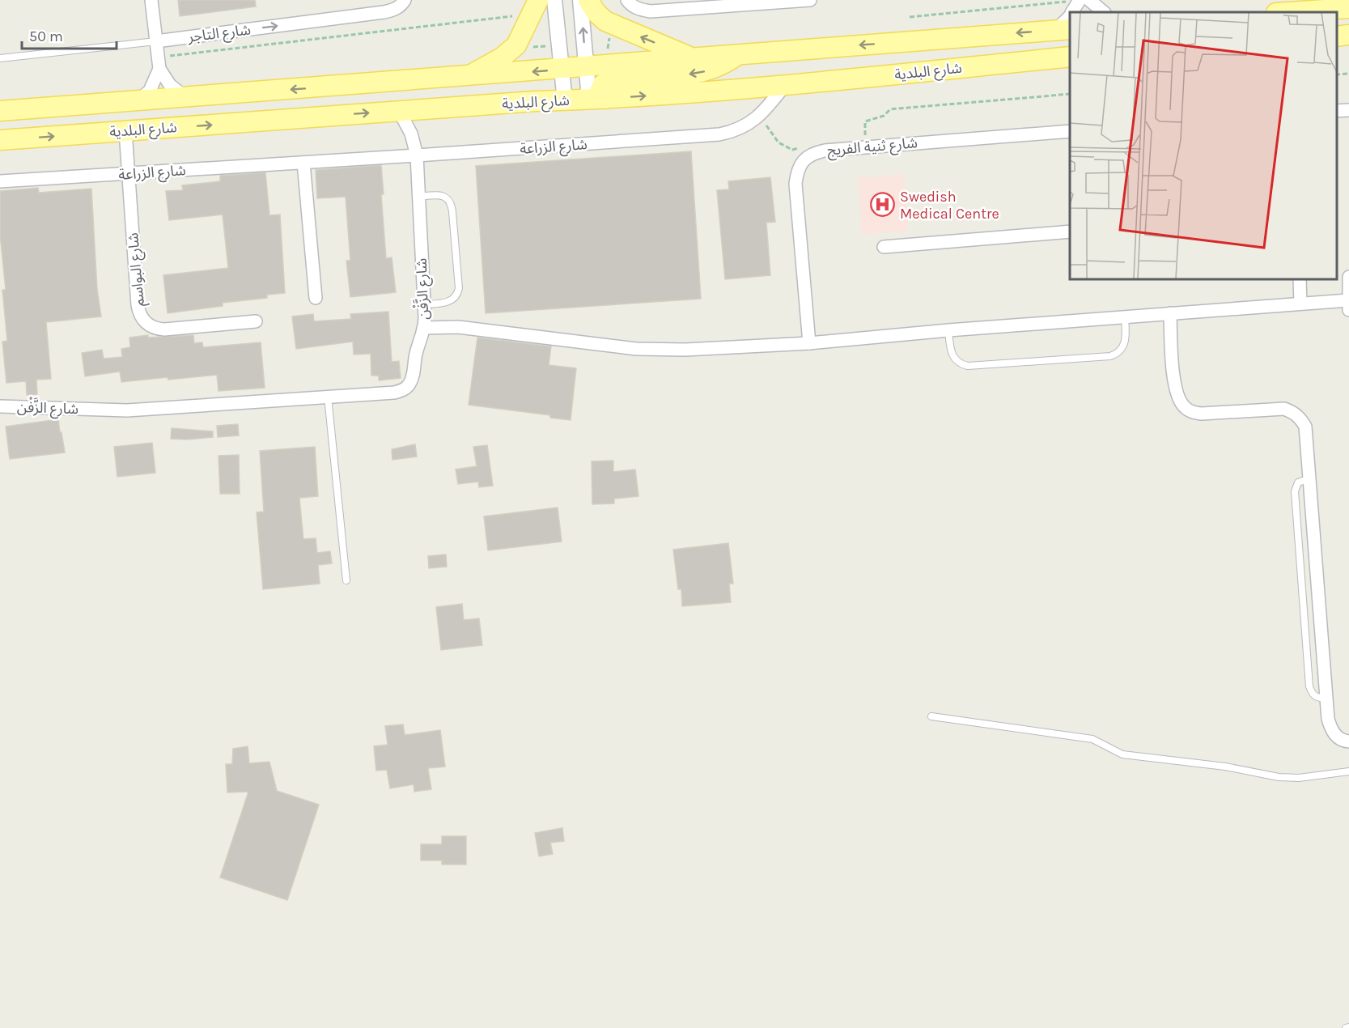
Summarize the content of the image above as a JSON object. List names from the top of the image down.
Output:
{
  "streets": {
    "main road": ["شارع البلدية"],
    "street": [
      "شارع التاجر",
      "شارع الزراعة",
      "شارع ثنية الفريج",
      "شارع البواسم",
      "شارع الزَّفْن"
    ]
  },
  "crossings": [
    ["شارع البلدية", "شارع الزراعة"],
    ["شارع البلدية", "شارع البواسم"],
    ["شارع البلدية", "شارع الزَّفْن"],
    ["شارع الزراعة", "شارع البواسم"],
    ["شارع الزراعة", "شارع الزَّفْن"]
  ],
  "one_way": ["شارع التاجر"],
  "places": {
    "hospital": ["Swedish Medical Centre"]
  },
  "scale_bar": "50 m"
}
